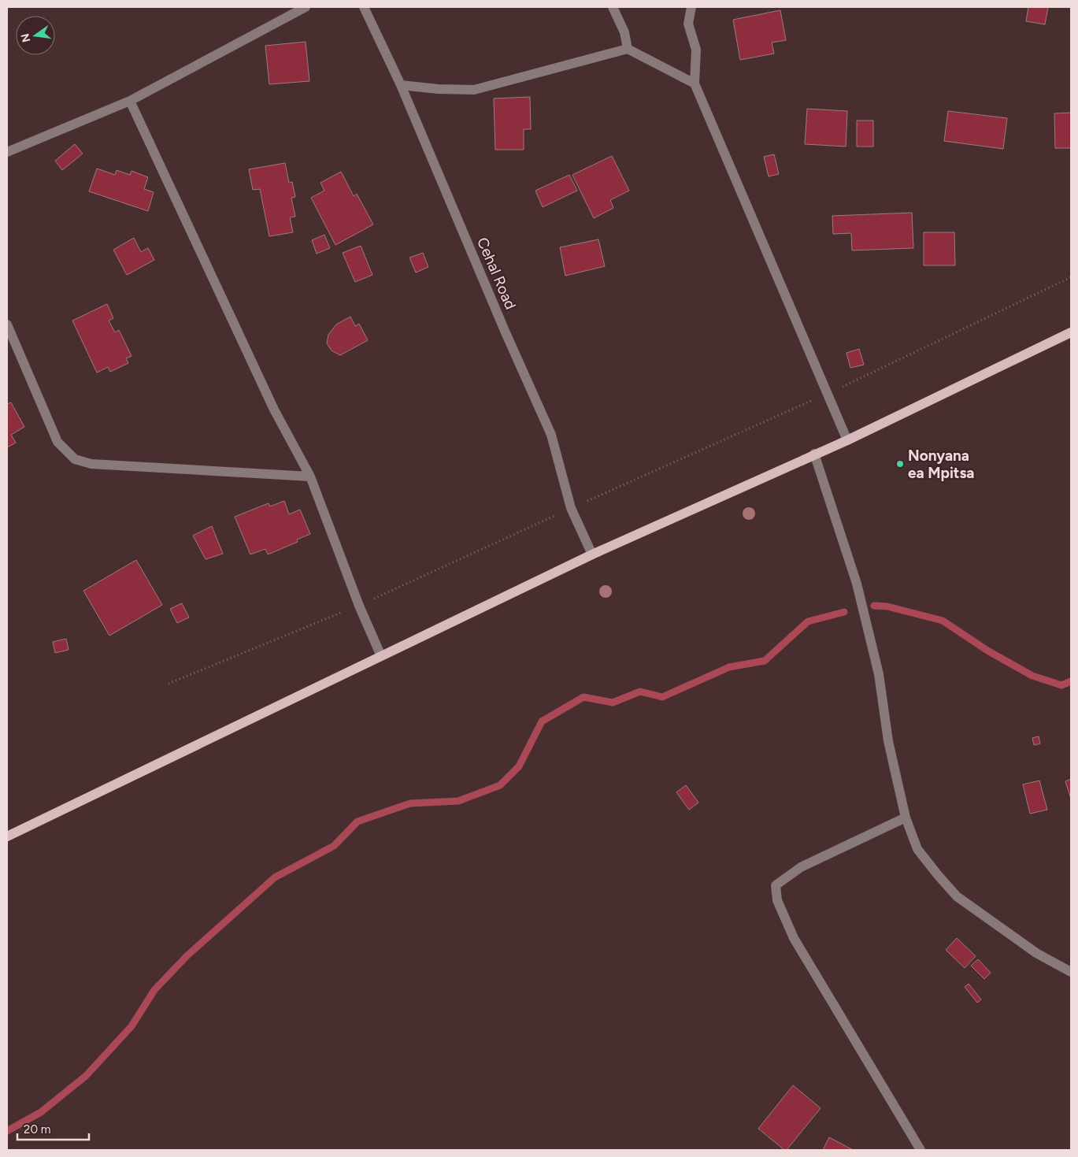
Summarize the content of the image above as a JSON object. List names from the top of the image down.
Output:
{
  "streets": {
    "street": ["Cehal Road"]
  },
  "places": ["Nonyana ea Mpitsa"],
  "scale_bar": "20 m",
  "north": "left"
}
